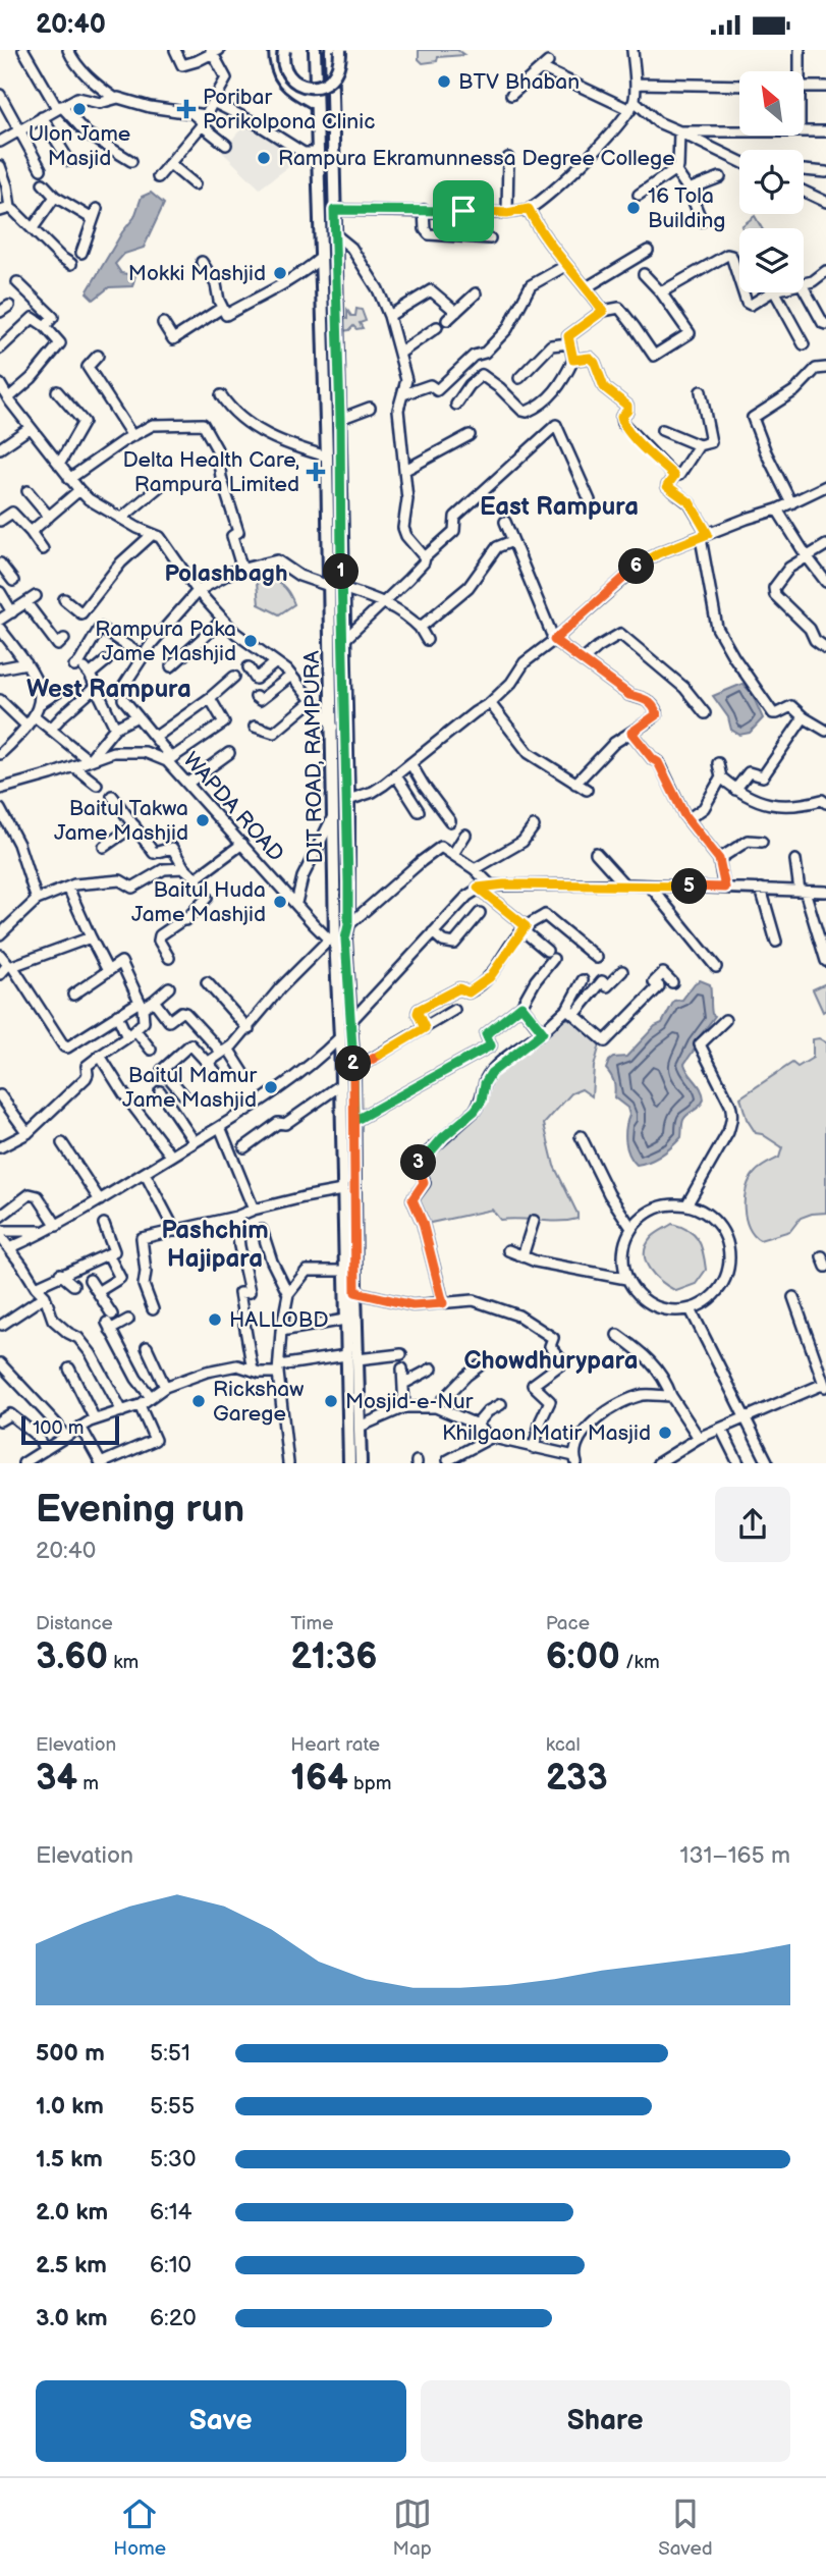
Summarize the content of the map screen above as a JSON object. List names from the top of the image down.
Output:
{
  "streets": {
    "main road": ["DIT ROAD, RAMPURA"],
    "street": ["WAPDA ROAD"]
  },
  "crossings": [
    ["DIT ROAD, RAMPURA", "WAPDA ROAD"]
  ],
  "districts": [
    "East Rampura",
    "Polashbagh",
    "West Rampura",
    "Pashchim Hajipara",
    "Chowdhurypara"
  ],
  "places": {
    "other": [
      "BTV Bhaban",
      "Ulon Jame Masjid",
      "Rampura Ekramunnessa Degree College",
      "16 Tola Building",
      "Mokki Mashjid",
      "Rampura Paka Jame Mashjid",
      "Baitul Takwa Jame Mashjid",
      "Baitul Huda Jame Mashjid",
      "Baitul Mamur Jame Mashjid",
      "HALLOBD",
      "Rickshaw Garege",
      "Mosjid-e-Nur",
      "Khilgaon Matir Masjid"
    ],
    "health": ["Poribar Porikolpona Clinic", "Delta Health Care, Rampura Limited"]
  },
  "scale_bar": "100 m",
  "north": "top left",
  "page": {
    "status": "20:40",
    "pins": [
      "6",
      "1",
      "5",
      "2",
      "3"
    ],
    "scale": "100 m",
    "heading": ["Evening run", "20:40"],
    "stats": [
      ["Distance", "3.60 km"],
      ["Time", "21:36"],
      ["Pace", "6:00 /km"],
      ["Elevation", "34 m"],
      ["Heart rate", "164 bpm"],
      ["kcal", "233"]
    ],
    "chart": ["Elevation", "131–165 m"],
    "list": [
      {
        "name": "500 m",
        "note": "5:51"
      },
      {
        "name": "1.0 km",
        "note": "5:55"
      },
      {
        "name": "1.5 km",
        "note": "5:30"
      },
      {
        "name": "2.0 km",
        "note": "6:14"
      },
      {
        "name": "2.5 km",
        "note": "6:10"
      },
      {
        "name": "3.0 km",
        "note": "6:20"
      }
    ],
    "buttons": ["Save", "Share"],
    "tabs": ["Home", "Map", "Saved"]
  }
}
